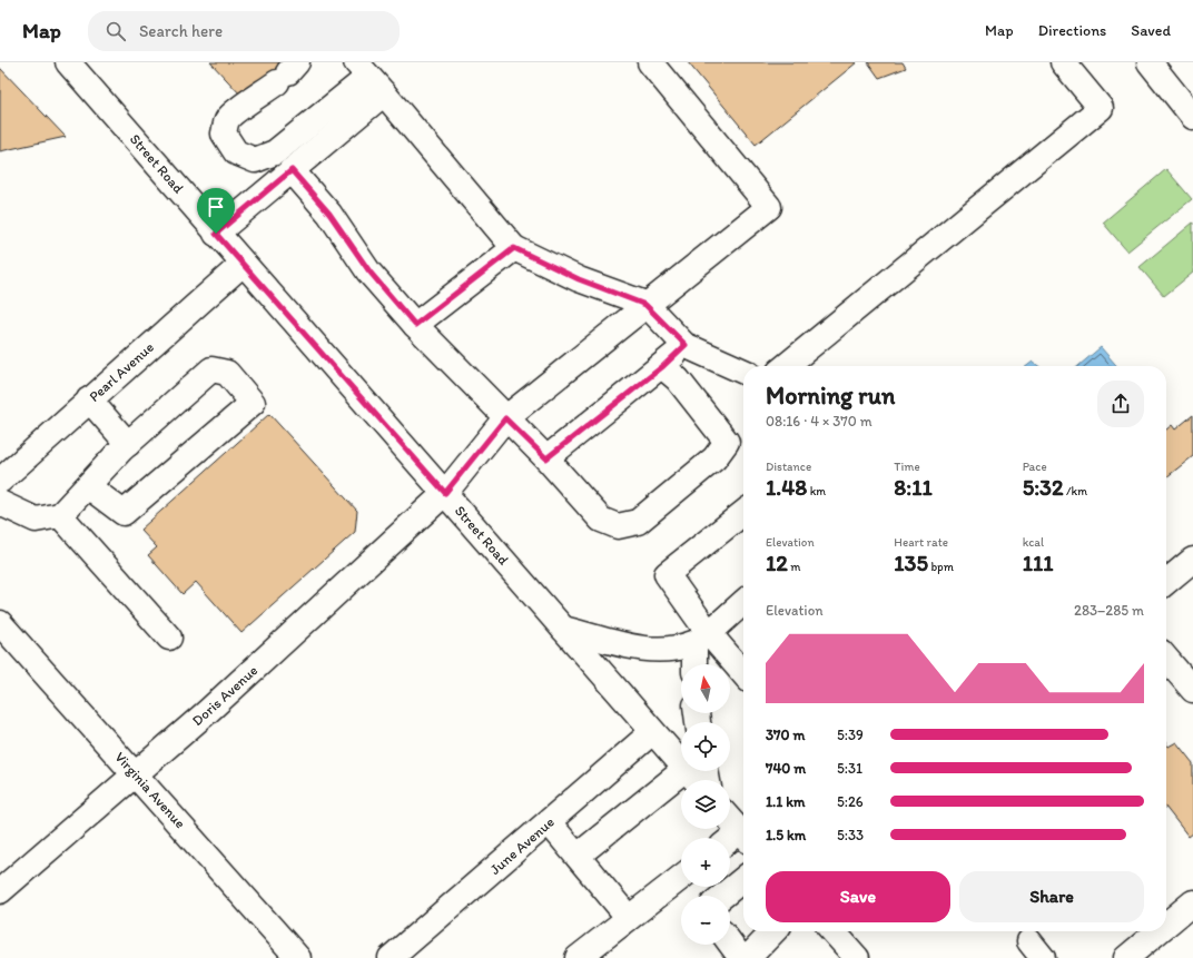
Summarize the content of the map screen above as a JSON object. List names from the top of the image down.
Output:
{
  "streets": {
    "street": [
      "Street Road",
      "Pearl Avenue",
      "Doris Avenue",
      "Virginia Avenue",
      "June Avenue"
    ]
  },
  "crossings": [
    ["Street Road", "Pearl Avenue"],
    ["Street Road", "Doris Avenue"],
    ["Street Road", "June Avenue"],
    ["Doris Avenue", "Virginia Avenue"]
  ],
  "north": "top",
  "page": {
    "header": "Map",
    "search": "Search here",
    "nav": ["Map", "Directions", "Saved"],
    "heading": ["Morning run", "08:16 · 4 × 370 m"],
    "stats": [
      ["Distance", "1.48 km"],
      ["Time", "8:11"],
      ["Pace", "5:32 /km"],
      ["Elevation", "12 m"],
      ["Heart rate", "135 bpm"],
      ["kcal", "111"]
    ],
    "chart": ["Elevation", "283–285 m"],
    "map_buttons": ["+", "−"],
    "list": [
      {
        "name": "370 m",
        "note": "5:39"
      },
      {
        "name": "740 m",
        "note": "5:31"
      },
      {
        "name": "1.1 km",
        "note": "5:26"
      },
      {
        "name": "1.5 km",
        "note": "5:33"
      }
    ],
    "buttons": ["Save", "Share"]
  }
}
